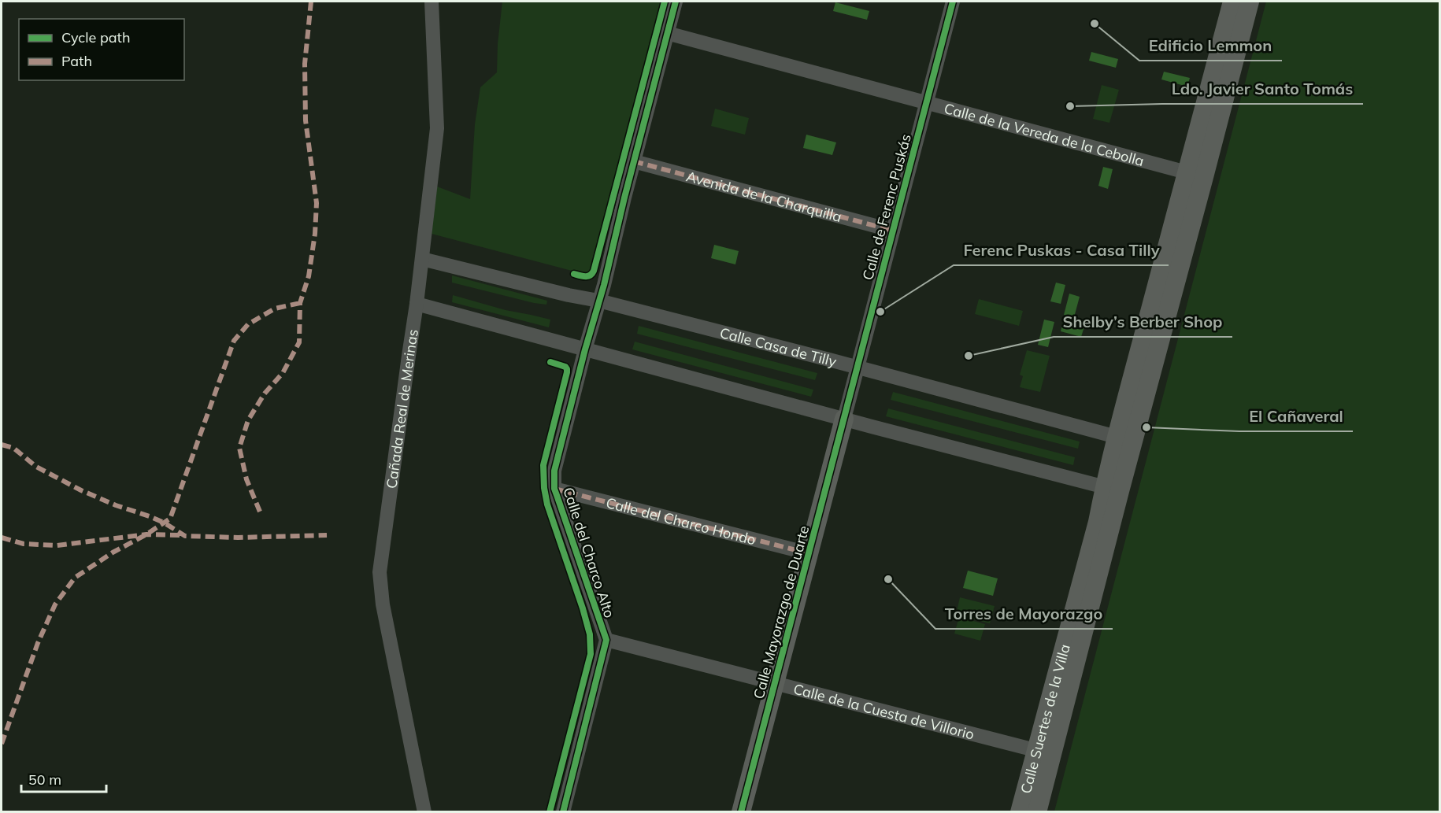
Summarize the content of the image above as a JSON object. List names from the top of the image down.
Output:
{
  "streets": {
    "main road": ["Calle Mayorazgo de Duarte", "Calle Suertes de la Villa"],
    "street": [
      "Calle de la Vereda de la Cebolla",
      "Avenida de la Charquilla",
      "Calle de Ferenc Puskás",
      "Calle Casa de Tilly",
      "Cañada Real de Merinas",
      "Calle del Charco Hondo",
      "Calle del Charco Alto",
      "Calle de la Cuesta de Villorio"
    ]
  },
  "crossings": [
    ["Calle de la Vereda de la Cebolla", "Calle de Ferenc Puskás"],
    ["Calle de la Vereda de la Cebolla", "Calle del Charco Alto"],
    ["Calle de la Vereda de la Cebolla", "Calle Suertes de la Villa"],
    ["Avenida de la Charquilla", "Calle de Ferenc Puskás"],
    ["Avenida de la Charquilla", "Calle del Charco Alto"],
    ["Calle de Ferenc Puskás", "Calle Casa de Tilly"],
    ["Calle de Ferenc Puskás", "Calle Mayorazgo de Duarte"],
    ["Calle Casa de Tilly", "Cañada Real de Merinas"],
    ["Calle Casa de Tilly", "Calle del Charco Alto"],
    ["Calle Casa de Tilly", "Calle Suertes de la Villa"],
    ["Calle del Charco Hondo", "Calle del Charco Alto"],
    ["Calle del Charco Hondo", "Calle Mayorazgo de Duarte"],
    ["Calle del Charco Alto", "Calle de la Cuesta de Villorio"],
    ["Calle Mayorazgo de Duarte", "Calle de la Cuesta de Villorio"],
    ["Calle de la Cuesta de Villorio", "Calle Suertes de la Villa"]
  ],
  "places": [
    "Edificio Lemmon",
    "Ldo. Javier Santo Tomás",
    "Ferenc Puskas - Casa Tilly",
    "Shelby’s Berber Shop",
    "El Cañaveral",
    "Torres de Mayorazgo"
  ],
  "legend": ["Cycle path", "Path"],
  "scale_bar": "50 m"
}
